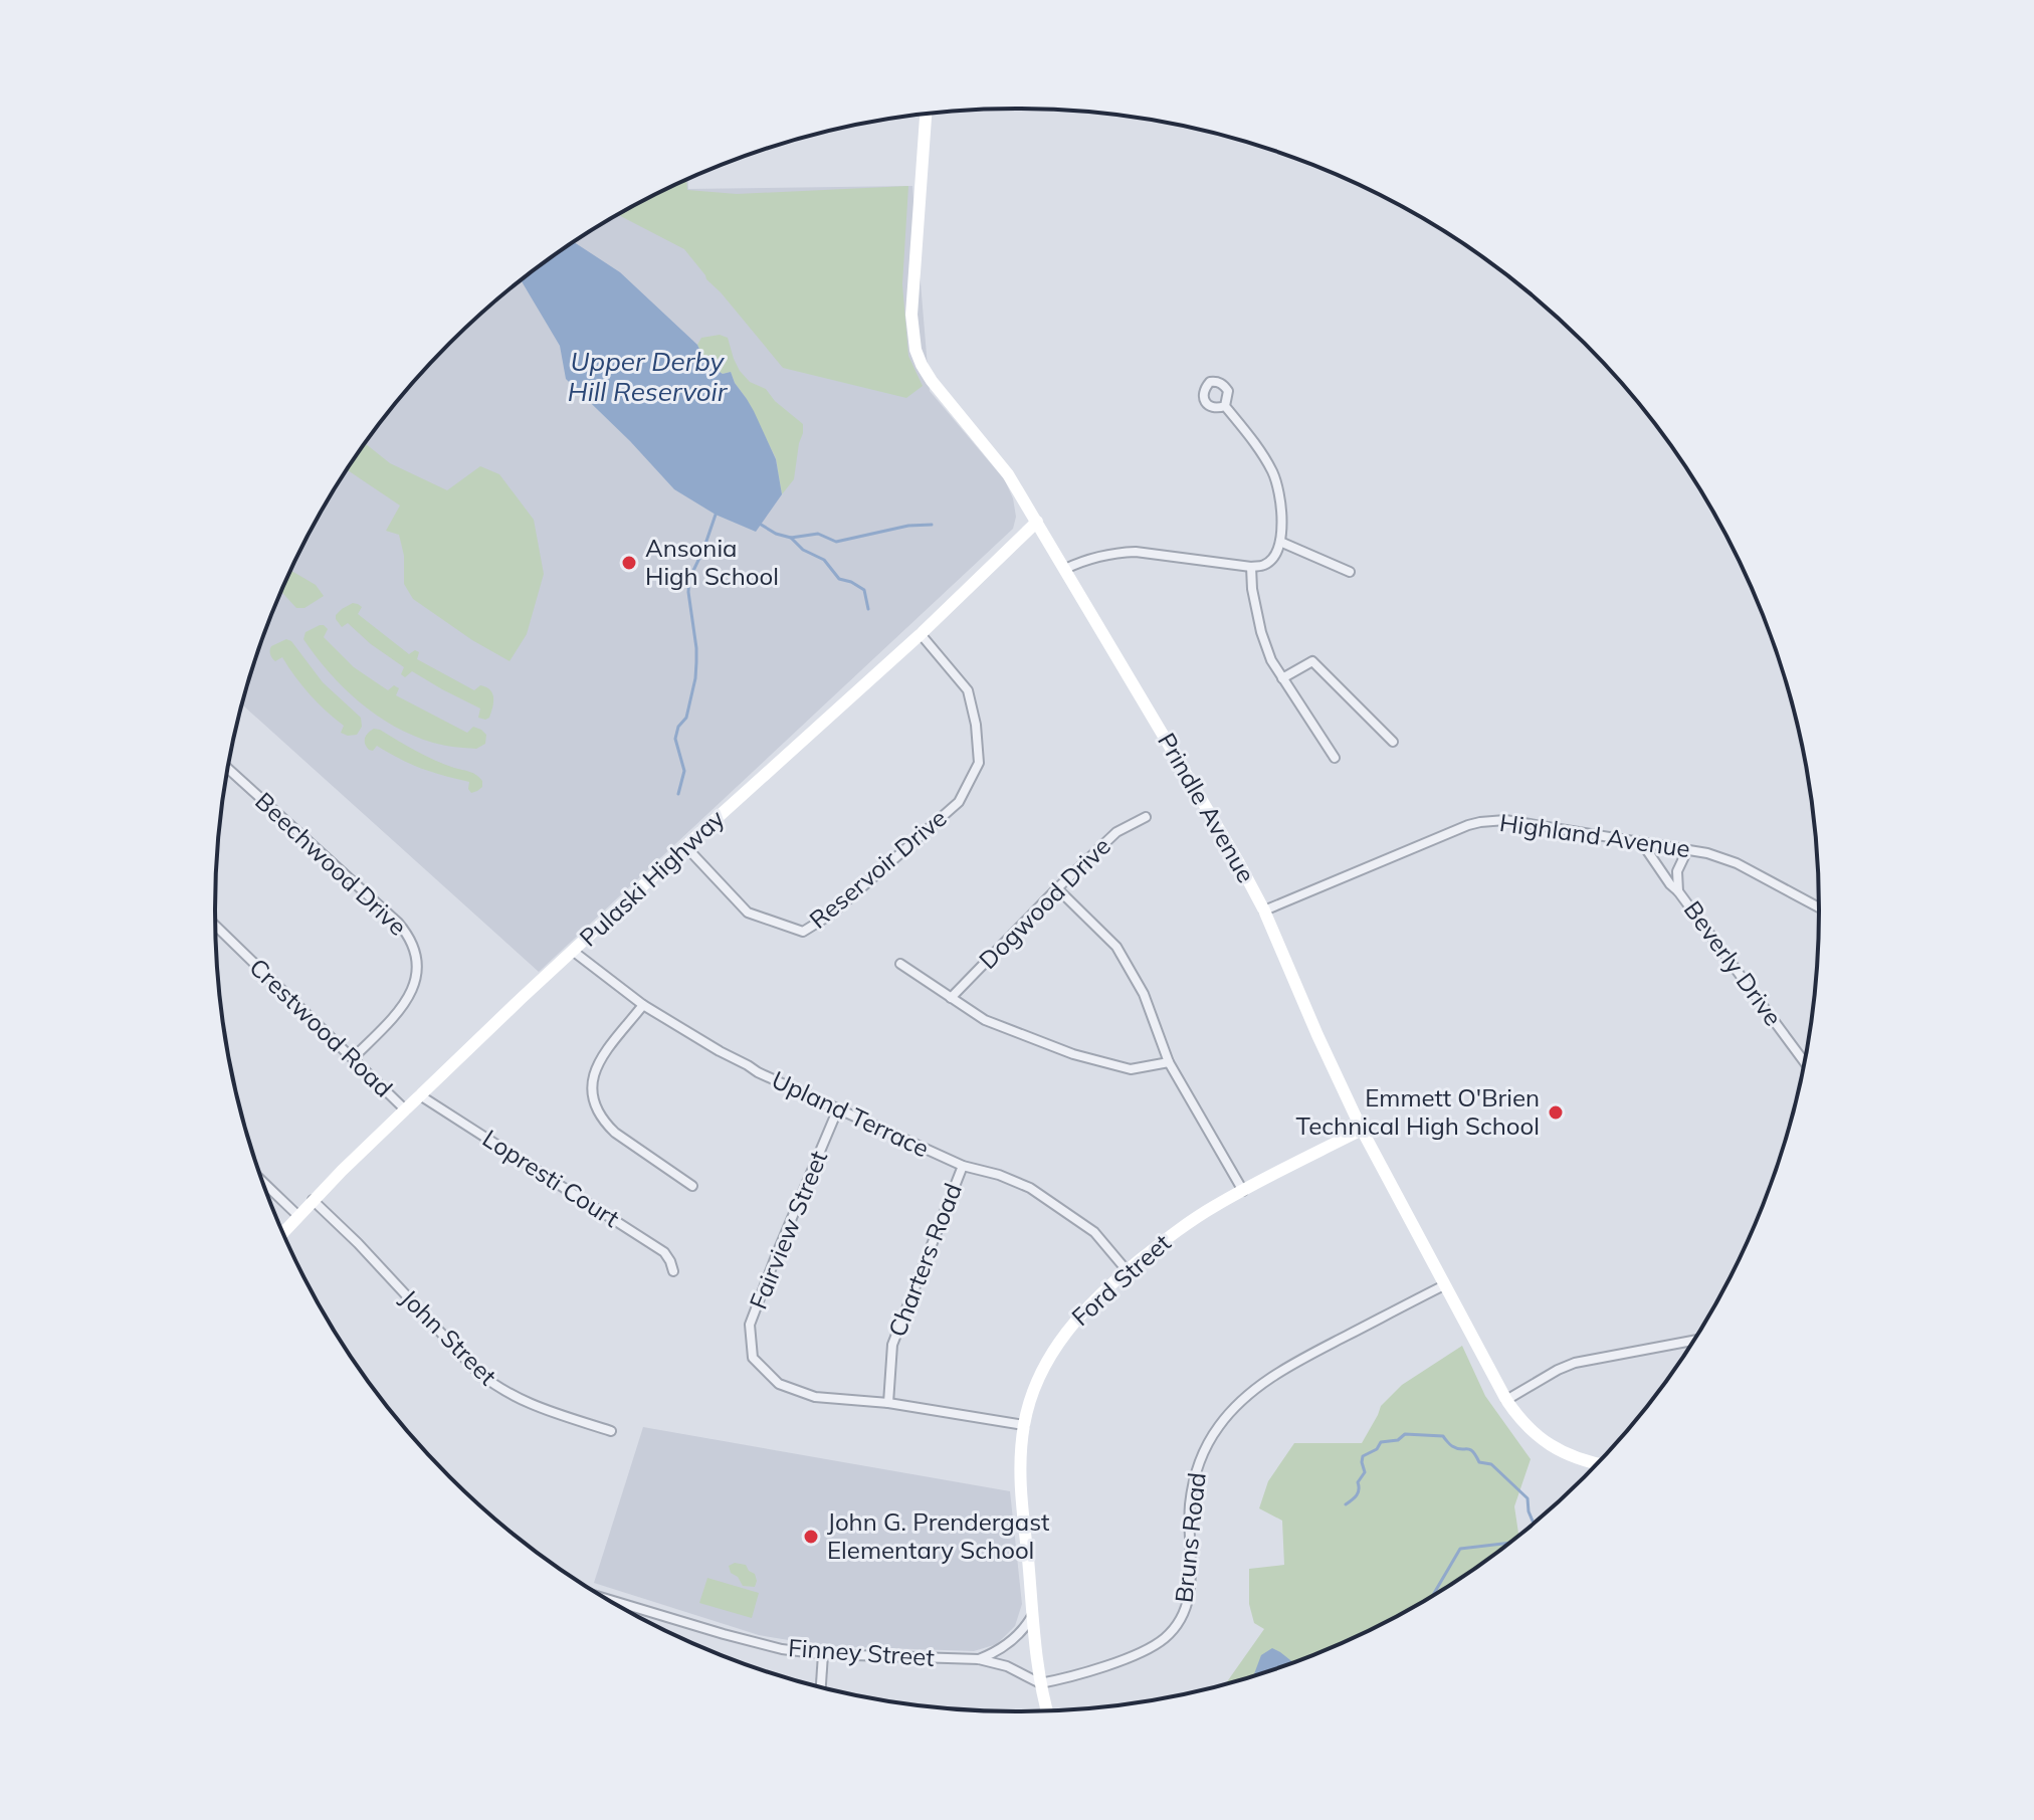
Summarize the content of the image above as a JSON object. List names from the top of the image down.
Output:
{
  "streets": {
    "main road": ["Prindle Avenue", "Pulaski Highway", "Ford Street"],
    "street": [
      "Highland Avenue",
      "Beechwood Drive",
      "Reservoir Drive",
      "Dogwood Drive",
      "Beverly Drive",
      "Crestwood Road",
      "Upland Terrace",
      "Lopresti Court",
      "Fairview Street",
      "Charters Road",
      "John Street",
      "Bruns Road",
      "Finney Street"
    ]
  },
  "crossings": [
    ["Prindle Avenue", "Highland Avenue"],
    ["Prindle Avenue", "Pulaski Highway"],
    ["Prindle Avenue", "Ford Street"],
    ["Prindle Avenue", "Bruns Road"],
    ["Highland Avenue", "Beverly Drive"],
    ["Beechwood Drive", "Crestwood Road"],
    ["Reservoir Drive", "Pulaski Highway"],
    ["Pulaski Highway", "Crestwood Road"],
    ["Pulaski Highway", "Upland Terrace"],
    ["Pulaski Highway", "Lopresti Court"],
    ["Pulaski Highway", "John Street"],
    ["Upland Terrace", "Fairview Street"],
    ["Upland Terrace", "Charters Road"],
    ["Upland Terrace", "Ford Street"],
    ["Fairview Street", "Charters Road"],
    ["Fairview Street", "Ford Street"],
    ["Ford Street", "Bruns Road"],
    ["Ford Street", "Finney Street"],
    ["Bruns Road", "Finney Street"]
  ],
  "water": ["Upper Derby Hill Reservoir"],
  "places": ["Ansonia High School", "Emmett O'Brien Technical High School", "John G. Prendergast Elementary School"]
}
